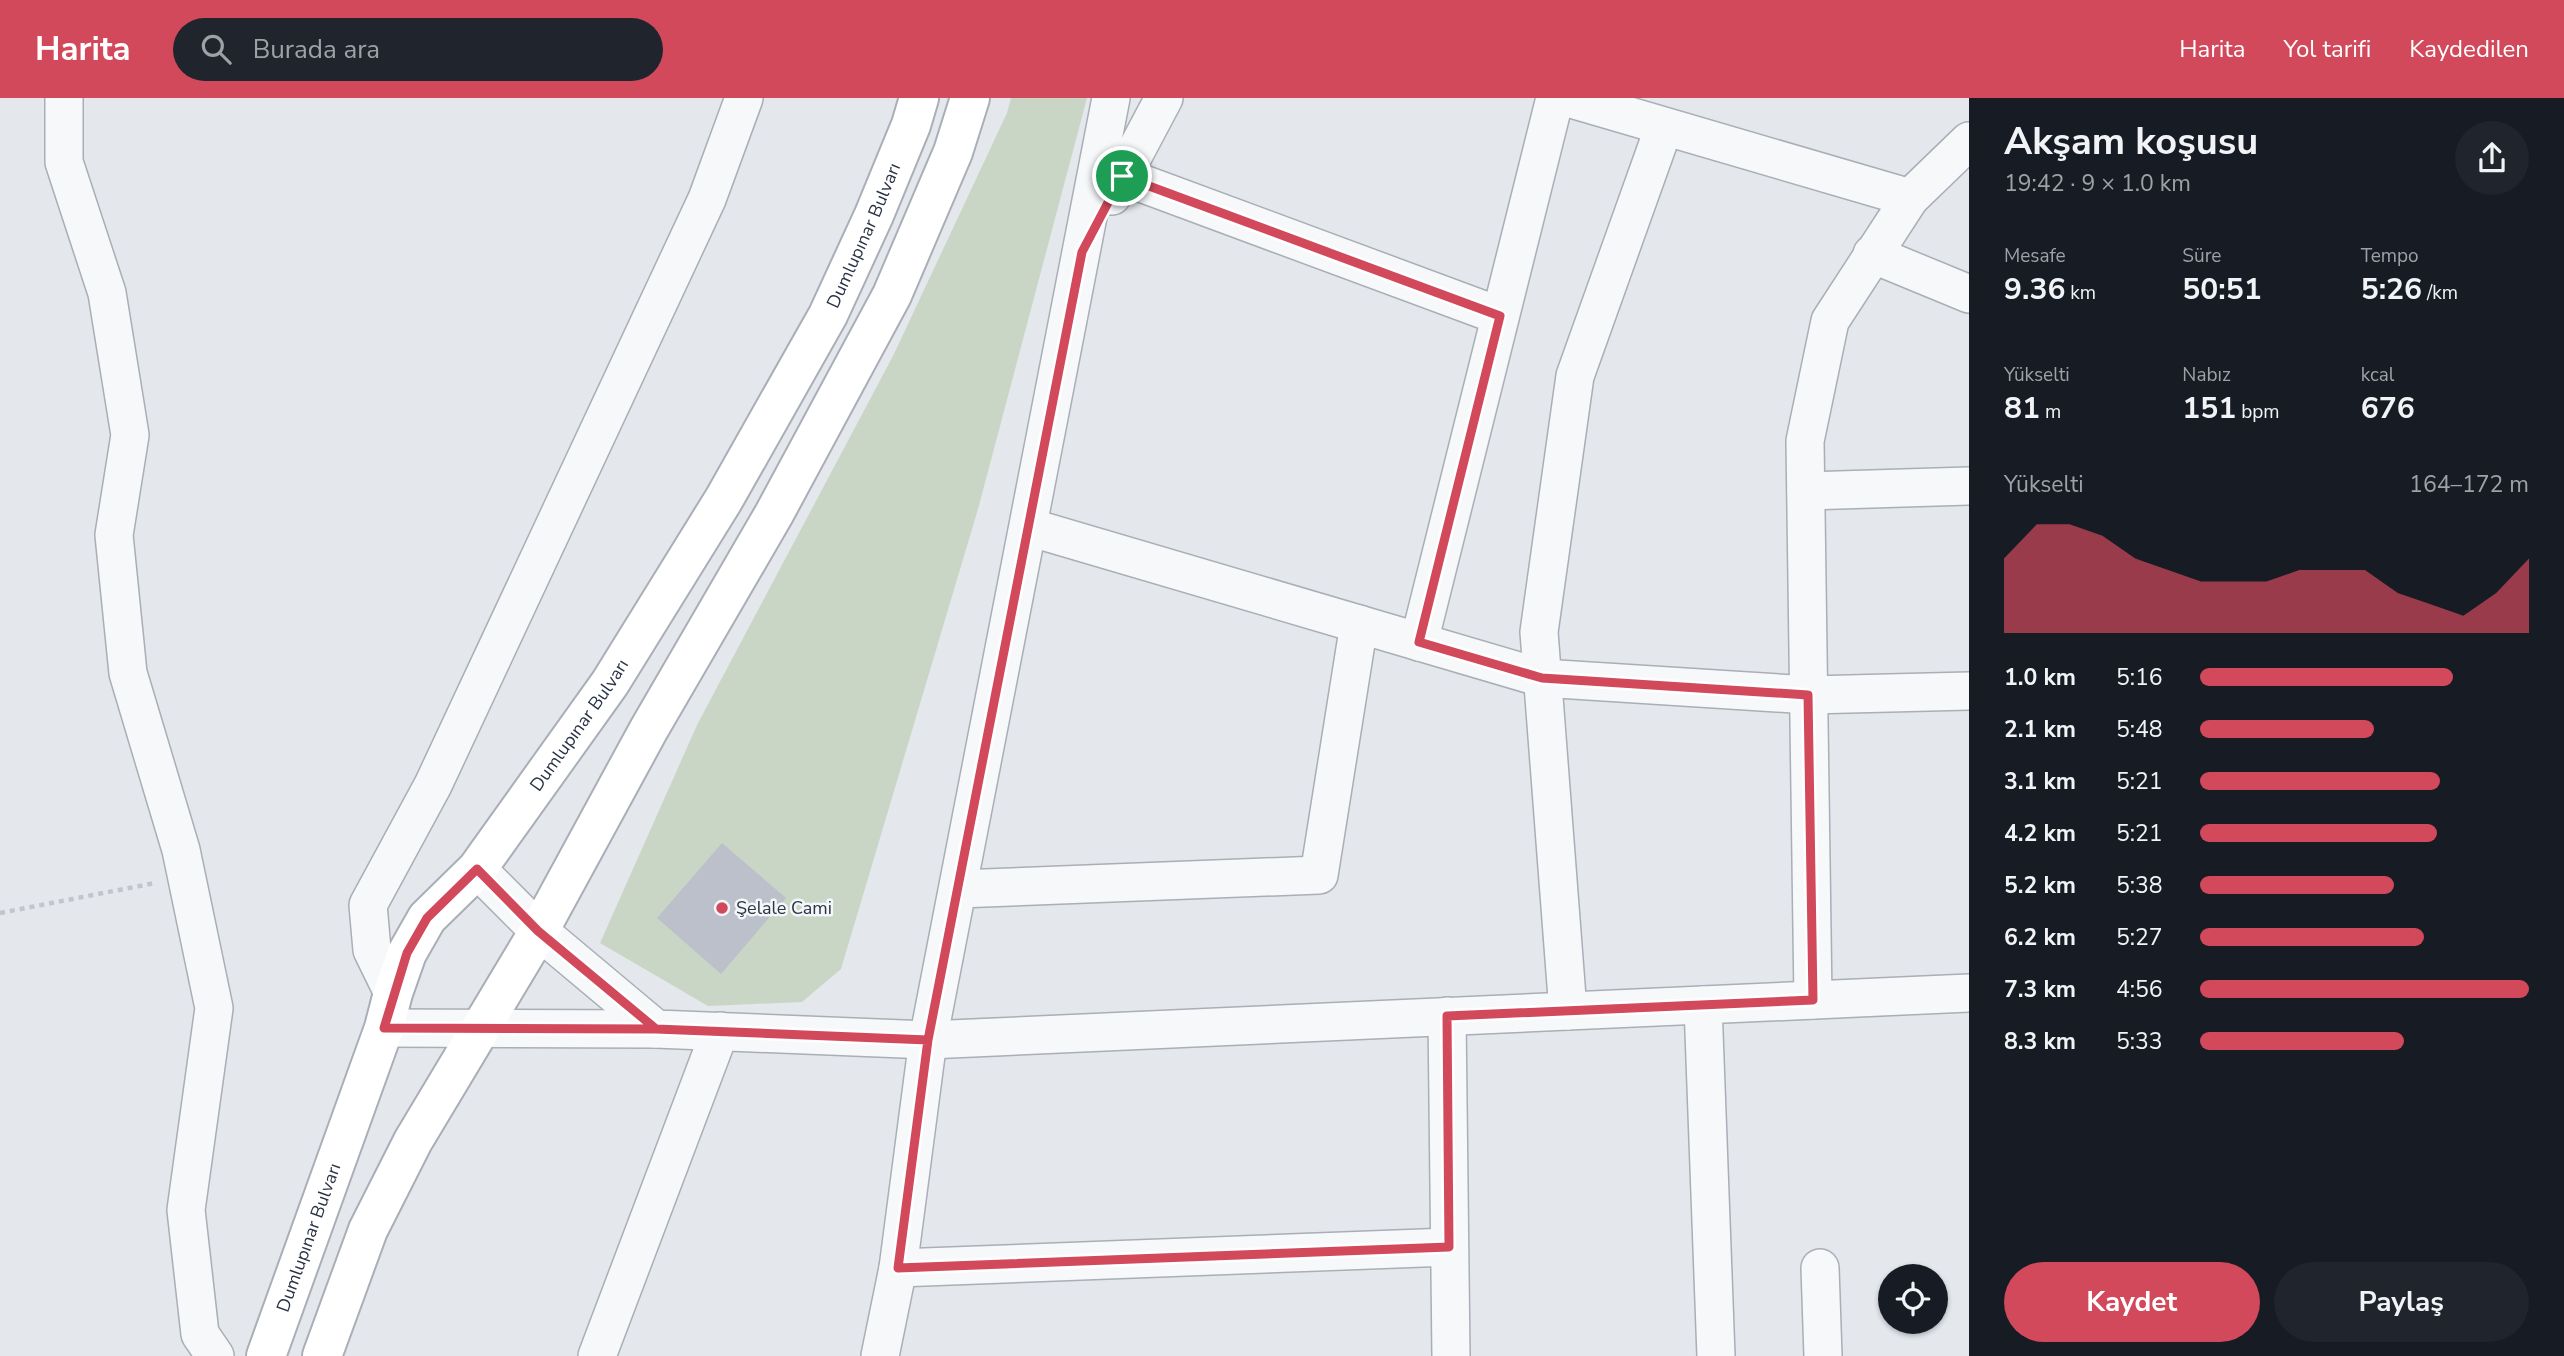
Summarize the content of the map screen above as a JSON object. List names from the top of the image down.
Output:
{
  "streets": {
    "main road": ["Dumlupınar Bulvarı"]
  },
  "places": ["Şelale Cami"],
  "page": {
    "header": "Harita",
    "search": "Burada ara",
    "nav": ["Harita", "Yol tarifi", "Kaydedilen"],
    "heading": ["Akşam koşusu", "19:42 · 9 × 1.0 km"],
    "stats": [
      ["Mesafe", "9.36 km"],
      ["Süre", "50:51"],
      ["Tempo", "5:26 /km"],
      ["Yükselti", "81 m"],
      ["Nabız", "151 bpm"],
      ["kcal", "676"]
    ],
    "chart": ["Yükselti", "164–172 m"],
    "list": [
      {
        "name": "1.0 km",
        "note": "5:16"
      },
      {
        "name": "2.1 km",
        "note": "5:48"
      },
      {
        "name": "3.1 km",
        "note": "5:21"
      },
      {
        "name": "4.2 km",
        "note": "5:21"
      },
      {
        "name": "5.2 km",
        "note": "5:38"
      },
      {
        "name": "6.2 km",
        "note": "5:27"
      },
      {
        "name": "7.3 km",
        "note": "4:56"
      },
      {
        "name": "8.3 km",
        "note": "5:33"
      }
    ],
    "buttons": ["Kaydet", "Paylaş"]
  }
}
